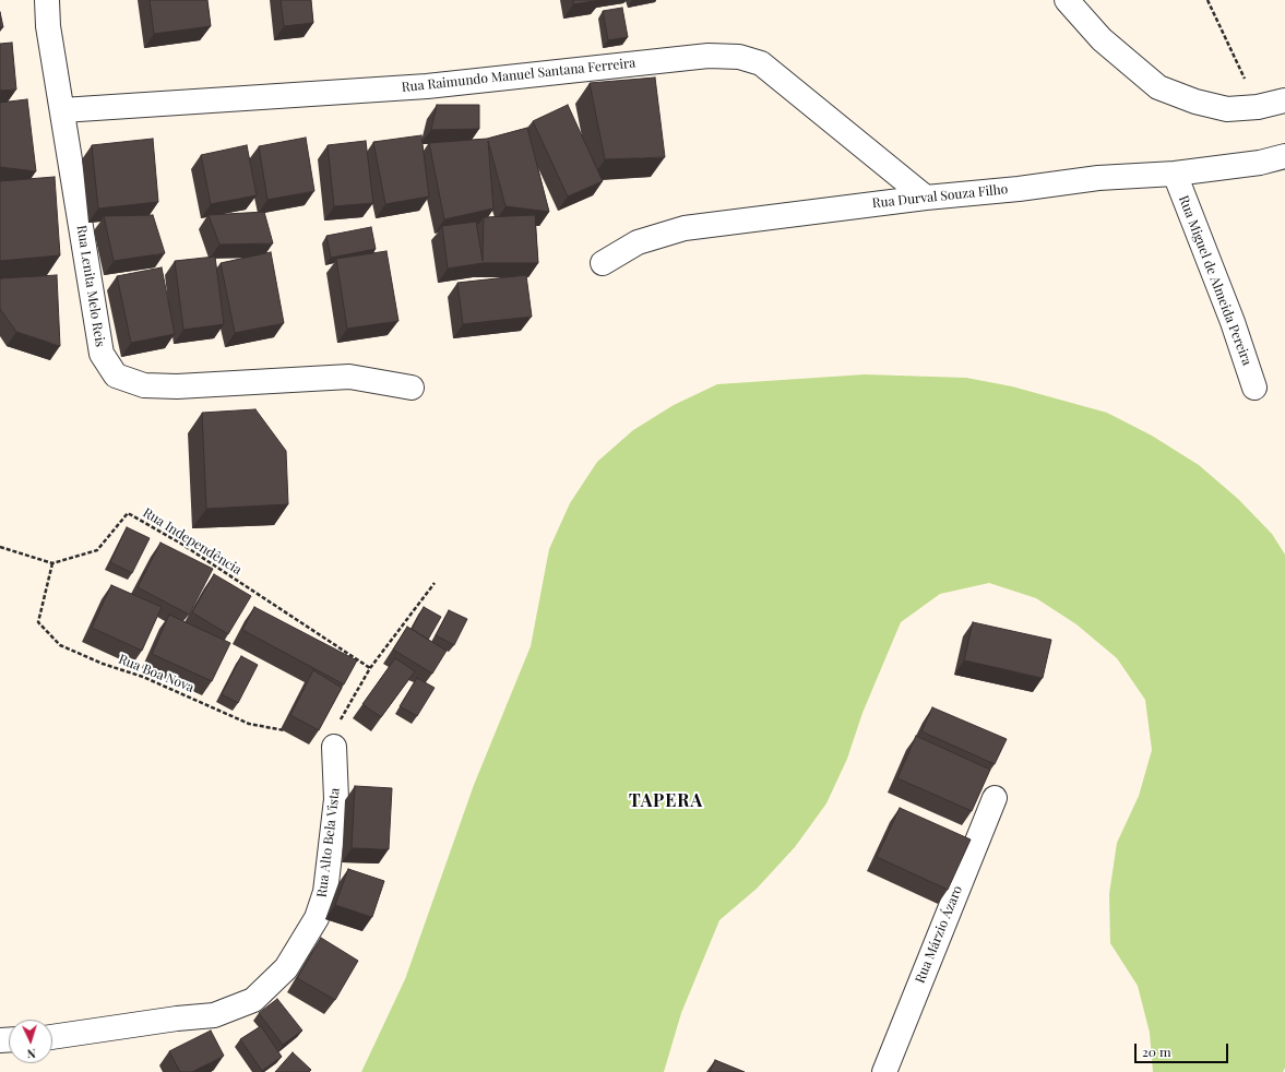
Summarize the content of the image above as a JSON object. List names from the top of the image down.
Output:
{
  "streets": {
    "street": [
      "Rua Raimundo Manuel Santana Ferreira",
      "Rua Durval Souza Filho",
      "Rua Miguel de Almeida Pereira",
      "Rua Lenita Melo Reis",
      "Rua Alto Bela Vista",
      "Rua Márzio Ázaro"
    ],
    "path": ["Rua Independência", "Rua Boa Nova"]
  },
  "crossings": [
    ["Rua Raimundo Manuel Santana Ferreira", "Rua Durval Souza Filho"],
    ["Rua Raimundo Manuel Santana Ferreira", "Rua Lenita Melo Reis"],
    ["Rua Durval Souza Filho", "Rua Miguel de Almeida Pereira"],
    ["Rua Independência", "Rua Boa Nova"]
  ],
  "districts": ["TAPERA"],
  "scale_bar": "20 m",
  "north": "bottom"
}
